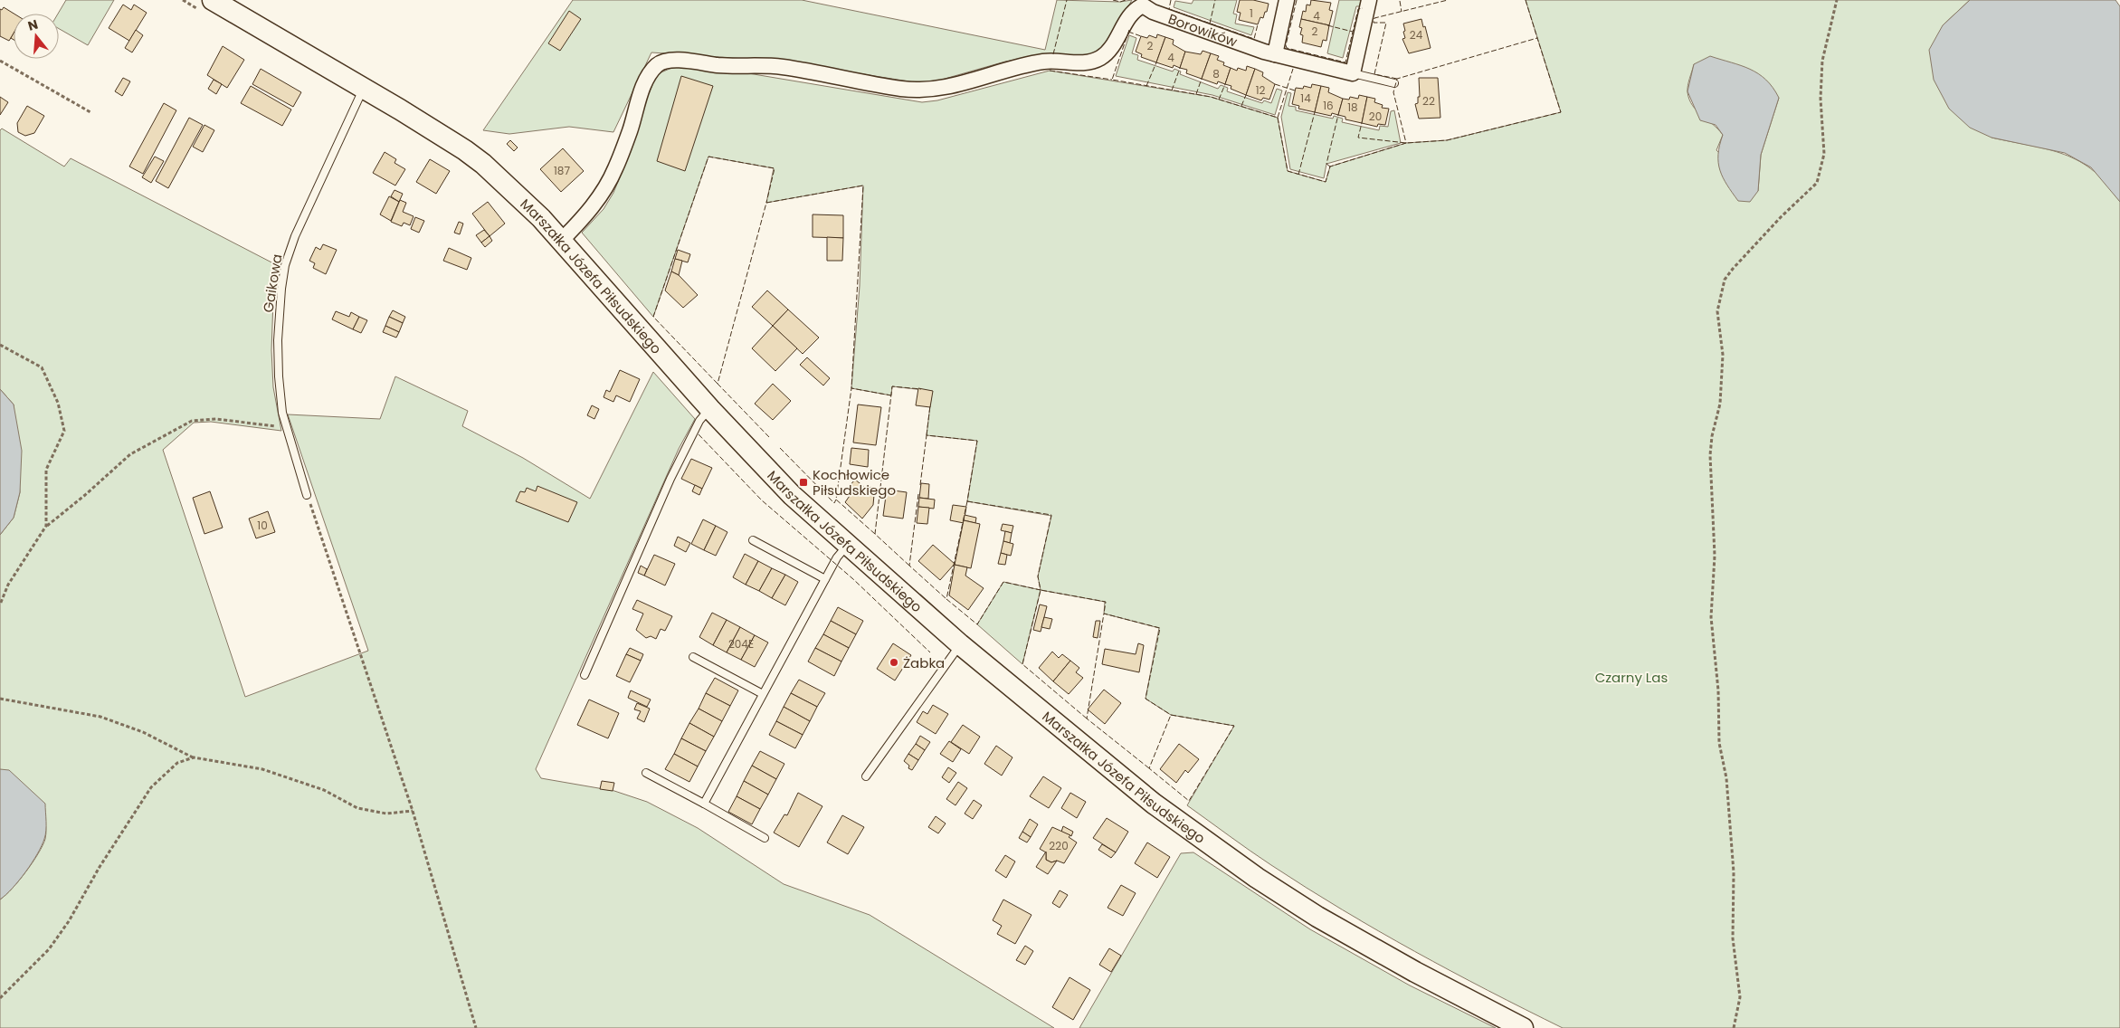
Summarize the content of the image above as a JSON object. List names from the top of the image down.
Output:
{
  "streets": {
    "street": ["Borowików", "Marszałka Józefa Piłsudskiego"],
    "lane": ["Gaikowa"]
  },
  "crossings": [
    ["Borowików", "Marszałka Józefa Piłsudskiego"],
    ["Marszałka Józefa Piłsudskiego", "Gaikowa"]
  ],
  "parks": ["Czarny Las"],
  "places": {
    "transit": ["Kochłowice Piłsudskiego"],
    "other": ["Żabka"]
  },
  "house_numbers": [
    "1",
    "4",
    "2",
    "24",
    "2",
    "4",
    "8",
    "12",
    "14",
    "22",
    "16",
    "18",
    "20",
    "187",
    "10",
    "204E",
    "220"
  ],
  "north": "top"
}
